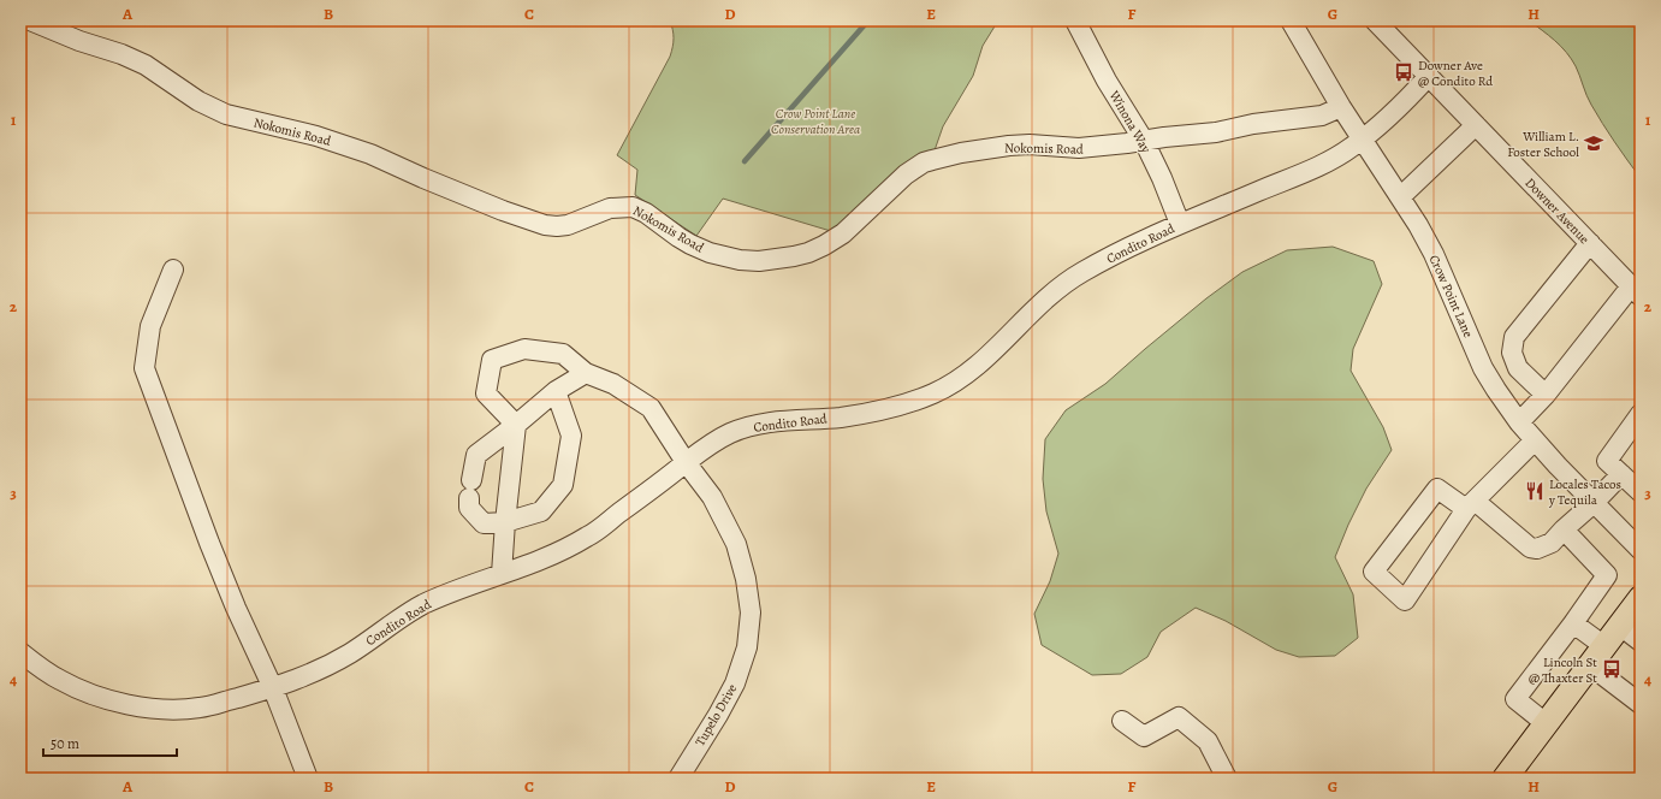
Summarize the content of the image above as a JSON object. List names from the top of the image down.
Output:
{
  "streets": {
    "street": [
      "Winona Way",
      "Nokomis Road",
      "Downer Avenue",
      "Condito Road",
      "Crow Point Lane",
      "Tupelo Drive"
    ]
  },
  "crossings": [
    ["Winona Way", "Nokomis Road"],
    ["Winona Way", "Condito Road"],
    ["Nokomis Road", "Crow Point Lane"],
    ["Downer Avenue", "Condito Road"],
    ["Condito Road", "Crow Point Lane"],
    ["Condito Road", "Tupelo Drive"]
  ],
  "parks": ["Crow Point Lane Conservation Area"],
  "places": {
    "bus stop": ["Downer Ave @ Condito Rd", "Lincoln St @ Thaxter St"],
    "school or university": ["William L. Foster School"],
    "restaurant": ["Locales Tacos y Tequila"]
  },
  "scale_bar": "50 m",
  "grid": {
    "columns": [
      "A",
      "B",
      "C",
      "D",
      "E",
      "F",
      "G",
      "H"
    ],
    "rows": [
      "1",
      "2",
      "3",
      "4"
    ]
  }
}
